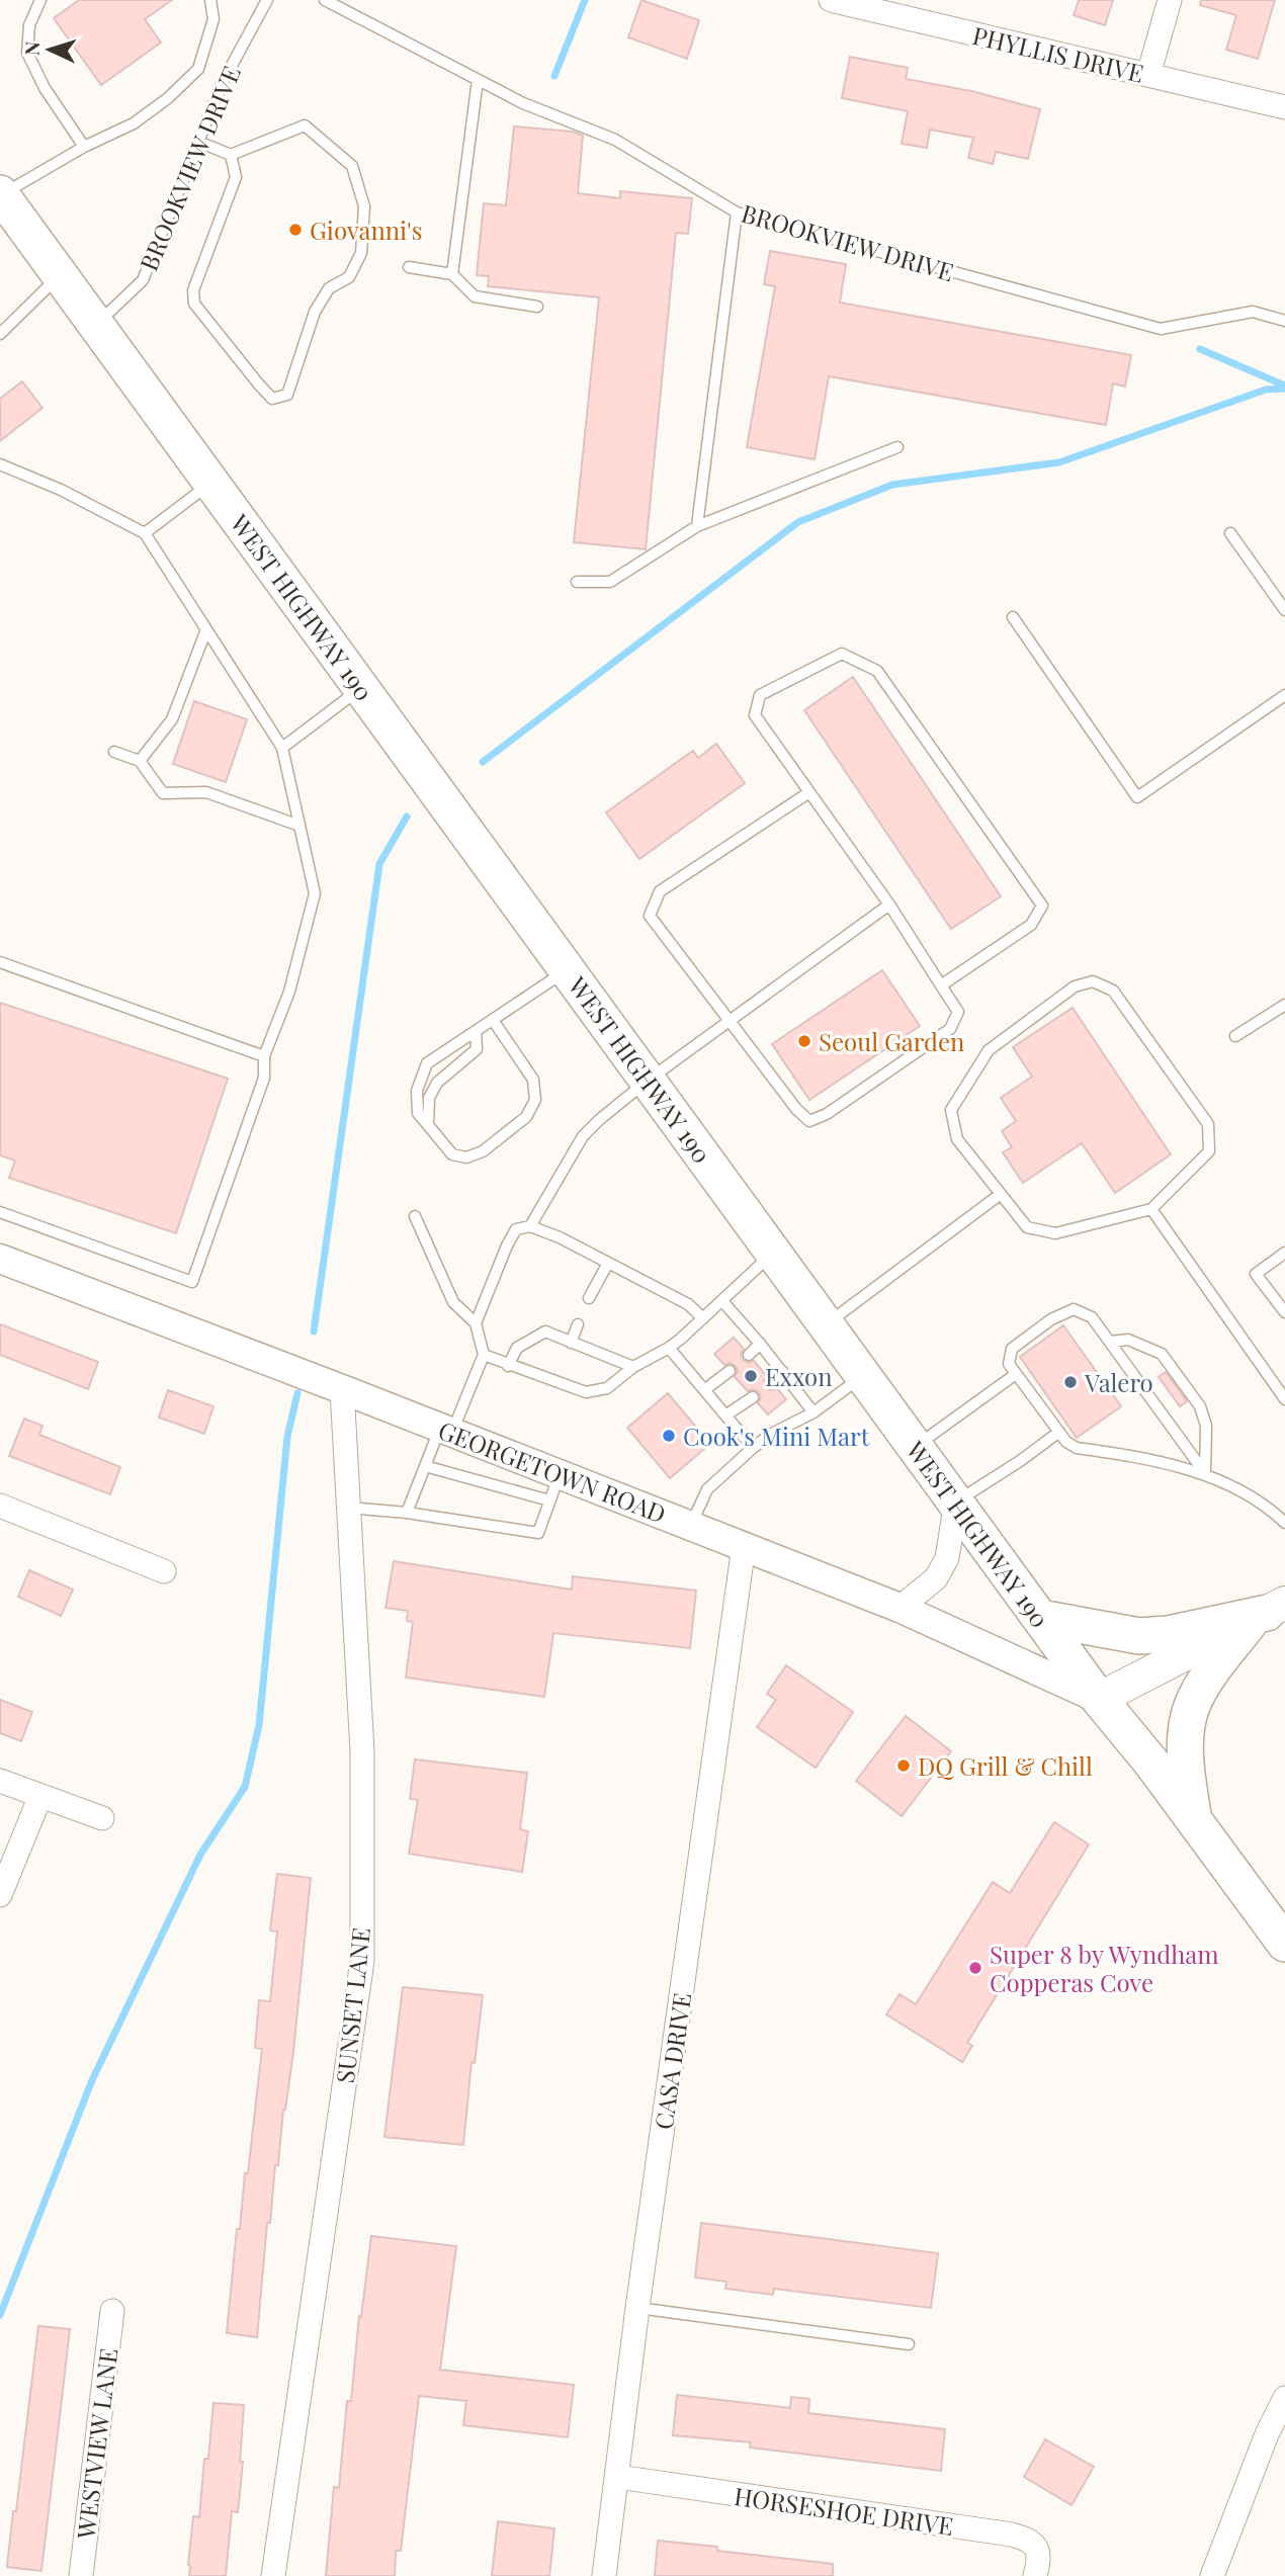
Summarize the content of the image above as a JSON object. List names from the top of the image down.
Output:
{
  "streets": {
    "main road": ["WEST HIGHWAY 190"],
    "street": [
      "PHYLLIS DRIVE",
      "GEORGETOWN ROAD",
      "SUNSET LANE",
      "CASA DRIVE",
      "WESTVIEW LANE",
      "HORSESHOE DRIVE"
    ],
    "lane": ["BROOKVIEW DRIVE"]
  },
  "crossings": [
    ["BROOKVIEW DRIVE", "WEST HIGHWAY 190"],
    ["WEST HIGHWAY 190", "GEORGETOWN ROAD"],
    ["GEORGETOWN ROAD", "SUNSET LANE"],
    ["GEORGETOWN ROAD", "CASA DRIVE"],
    ["CASA DRIVE", "HORSESHOE DRIVE"]
  ],
  "places": [
    "Giovanni's",
    "Seoul Garden",
    "Exxon",
    "Valero",
    "Cook's Mini Mart",
    "DQ Grill & Chill",
    "Super 8 by Wyndham Copperas Cove"
  ],
  "north": "left"
}
